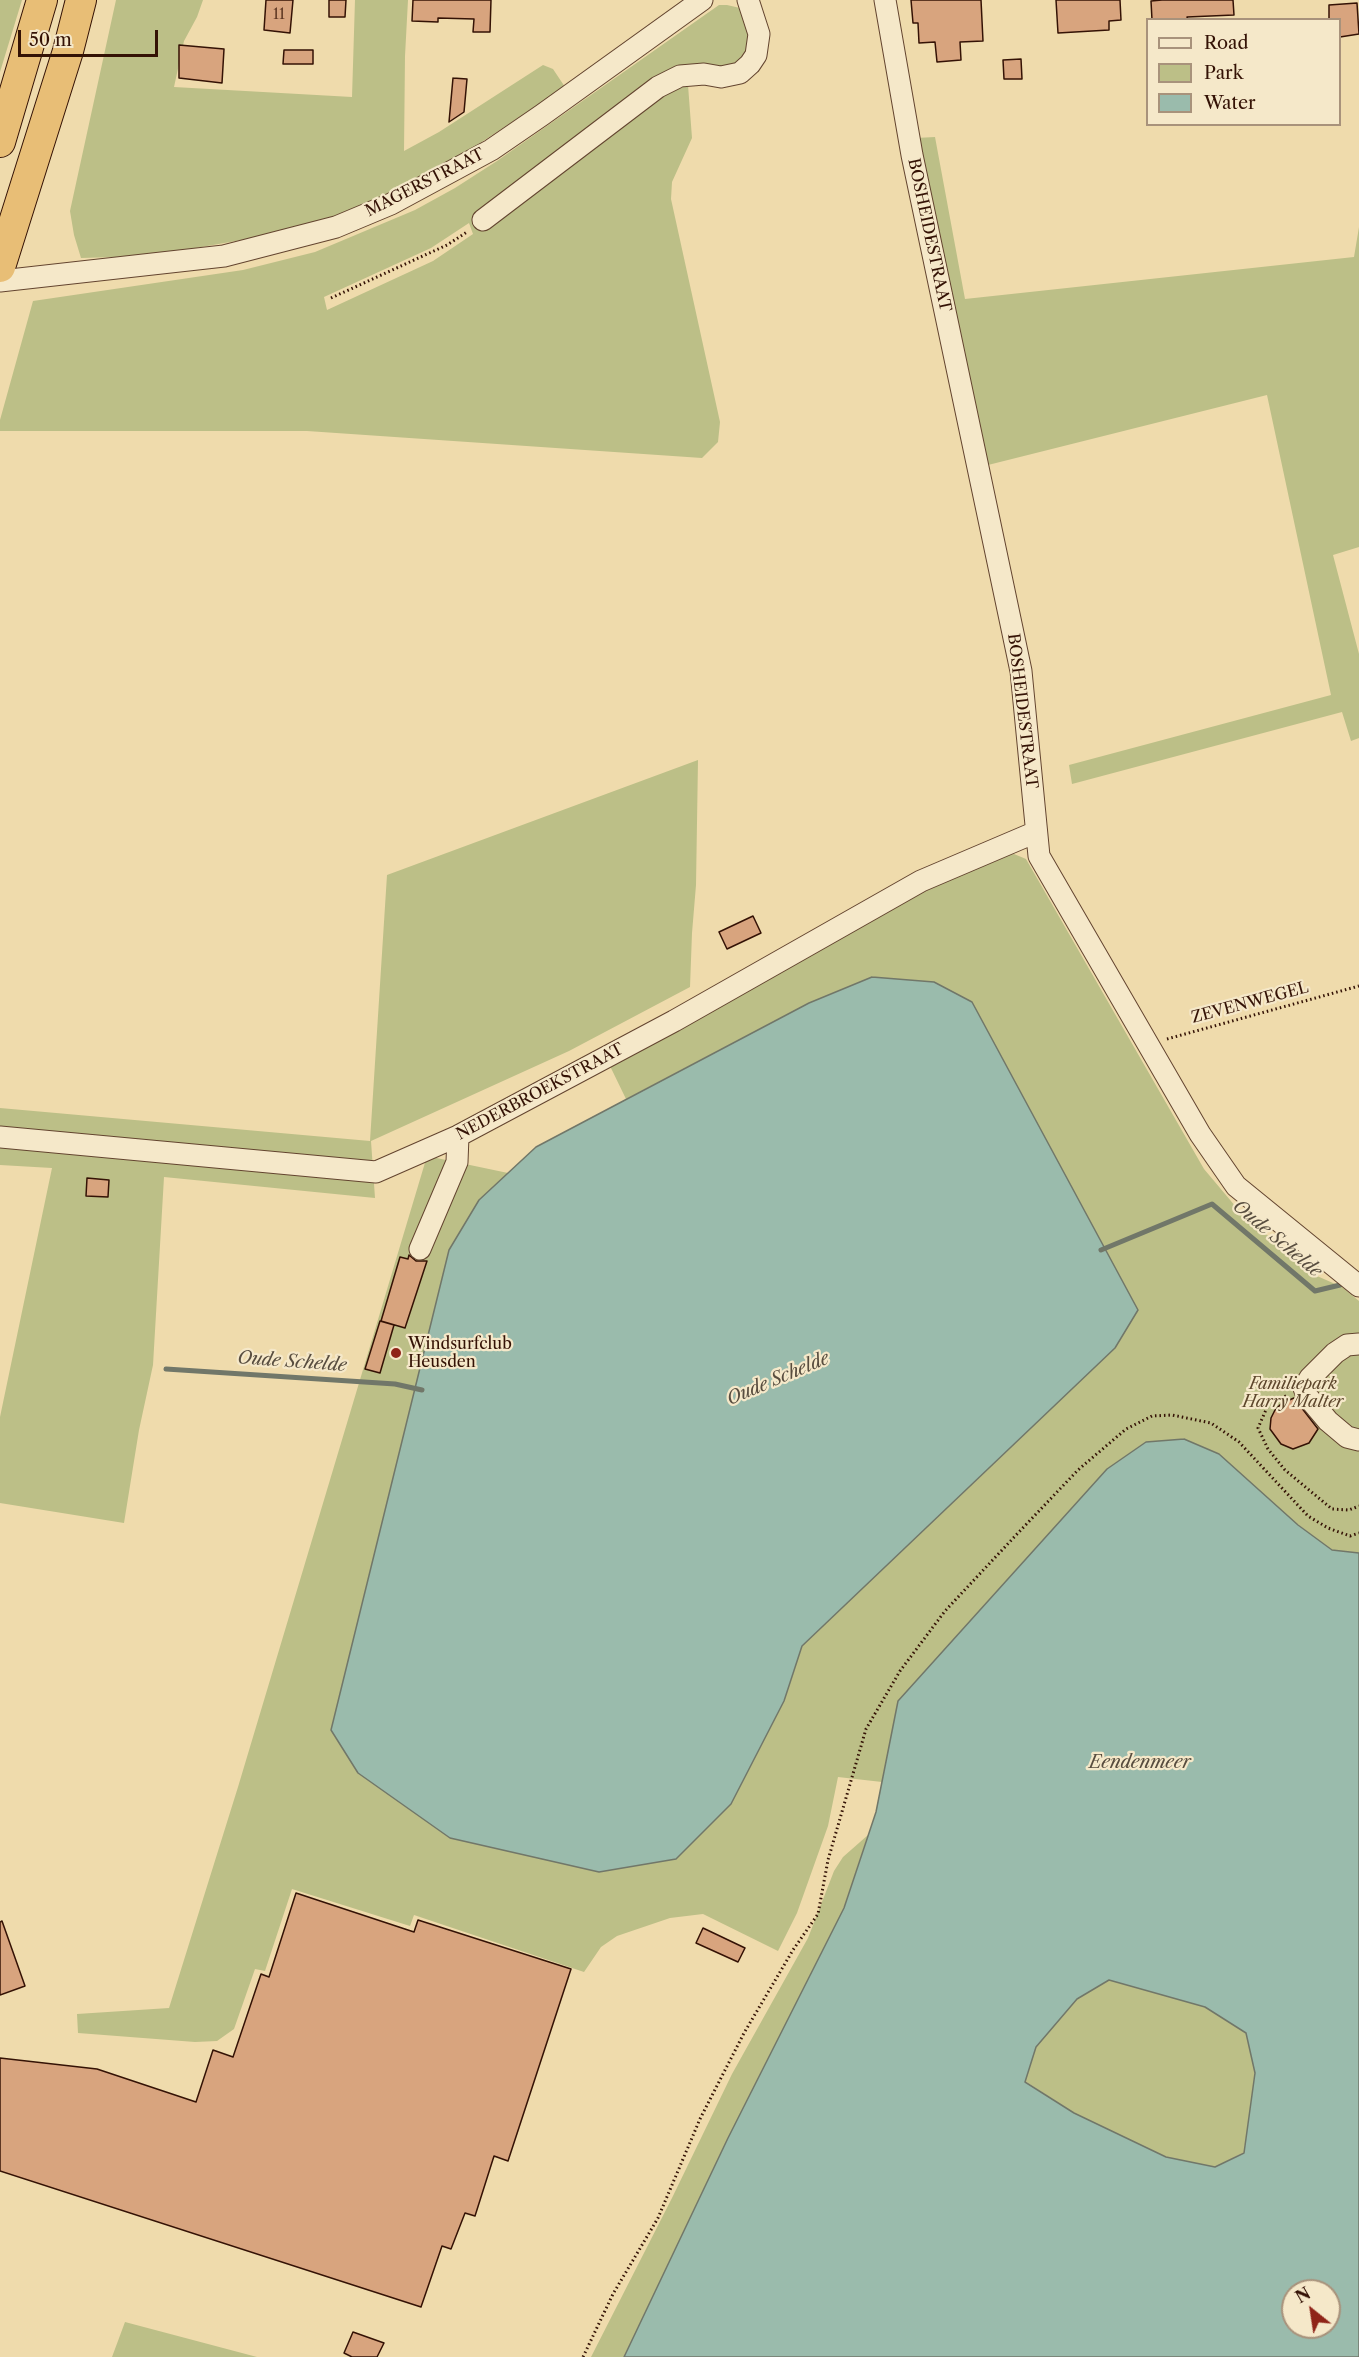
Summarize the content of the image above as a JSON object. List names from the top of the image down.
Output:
{
  "streets": {
    "street": ["MAGERSTRAAT", "BOSHEIDESTRAAT", "NEDERBROEKSTRAAT"],
    "path": ["ZEVENWEGEL"]
  },
  "crossings": [
    ["BOSHEIDESTRAAT", "ZEVENWEGEL"],
    ["BOSHEIDESTRAAT", "NEDERBROEKSTRAAT"]
  ],
  "water": ["Oude Schelde", "Eendenmeer"],
  "parks": ["Familiepark Harry Malter"],
  "places": ["Windsurfclub Heusden"],
  "house_numbers": ["11"],
  "legend": ["Road", "Park", "Water"],
  "scale_bar": "50 m",
  "north": "top left"
}
